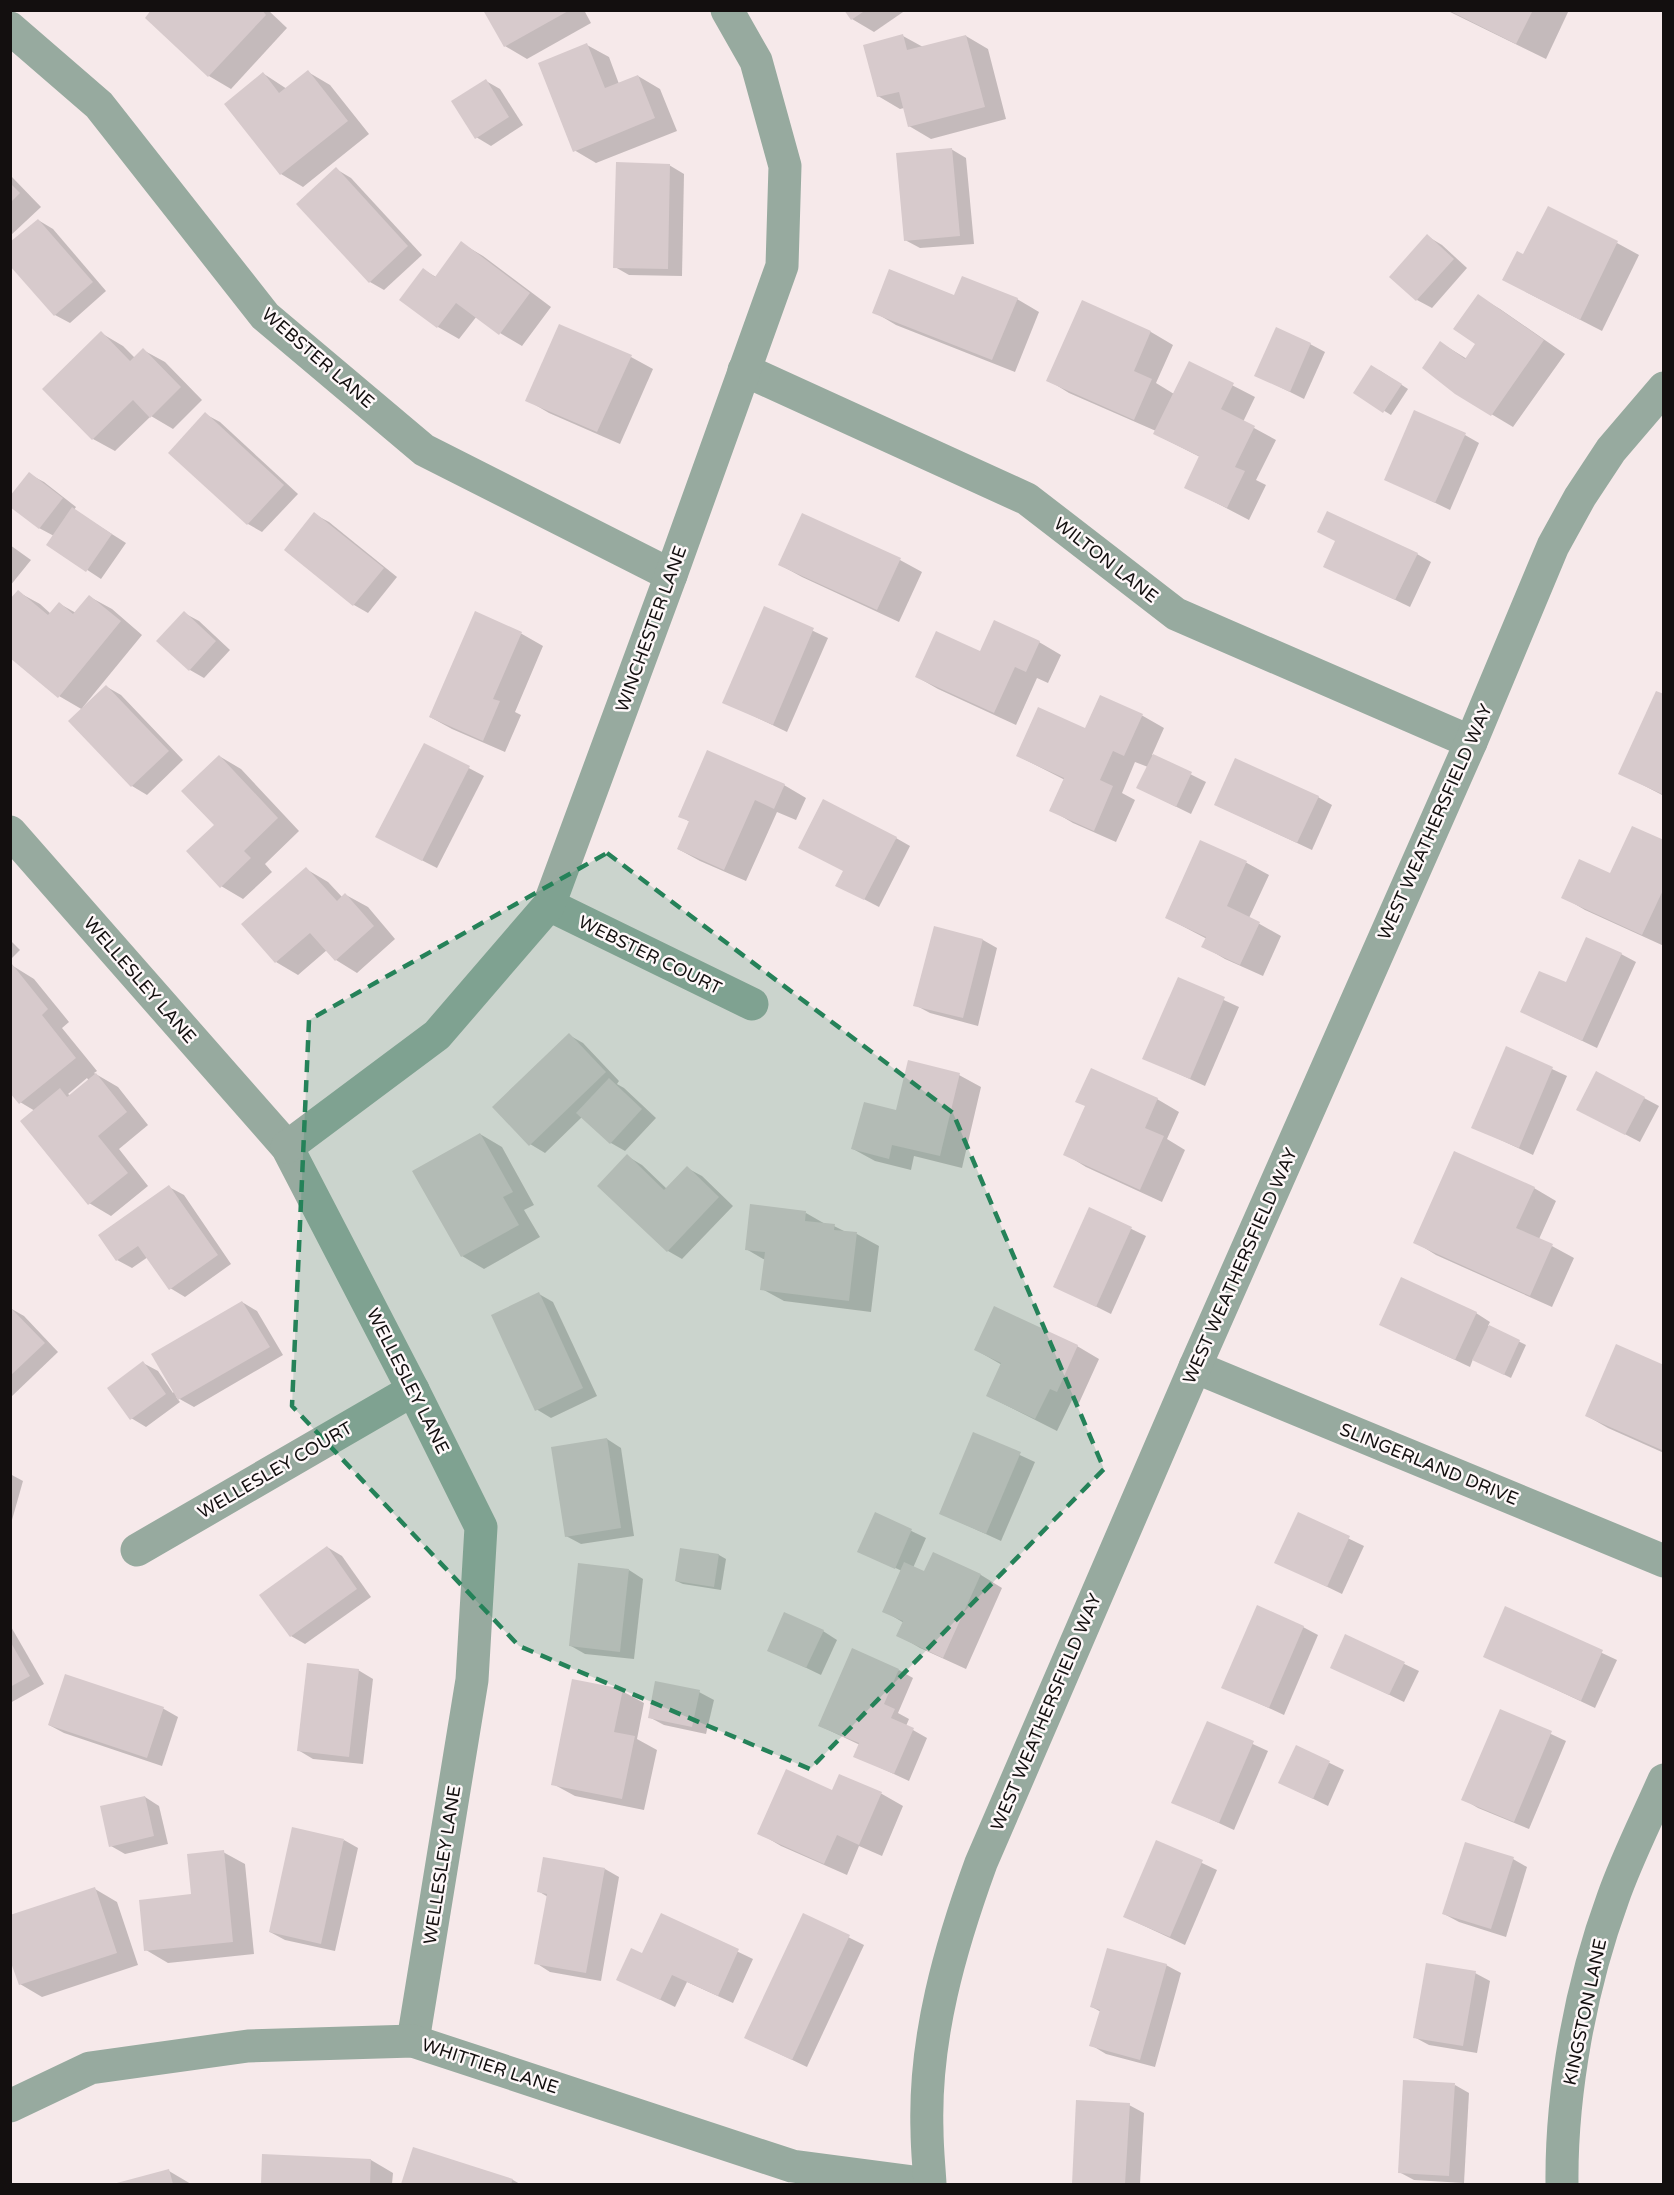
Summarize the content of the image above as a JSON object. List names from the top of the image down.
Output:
{
  "streets": {
    "street": [
      "WEBSTER LANE",
      "WILTON LANE",
      "WINCHESTER LANE",
      "WEST WEATHERSFIELD WAY",
      "WEBSTER COURT",
      "WELLESLEY LANE",
      "SLINGERLAND DRIVE",
      "WELLESLEY COURT",
      "KINGSTON LANE",
      "WHITTIER LANE"
    ]
  },
  "crossings": [
    ["WEBSTER LANE", "WINCHESTER LANE"],
    ["WILTON LANE", "WINCHESTER LANE"],
    ["WILTON LANE", "WEST WEATHERSFIELD WAY"],
    ["WINCHESTER LANE", "WEBSTER COURT"],
    ["WINCHESTER LANE", "WELLESLEY LANE"],
    ["WEST WEATHERSFIELD WAY", "SLINGERLAND DRIVE"],
    ["WEST WEATHERSFIELD WAY", "WHITTIER LANE"],
    ["WELLESLEY LANE", "WELLESLEY COURT"],
    ["WELLESLEY LANE", "WHITTIER LANE"]
  ]
}
